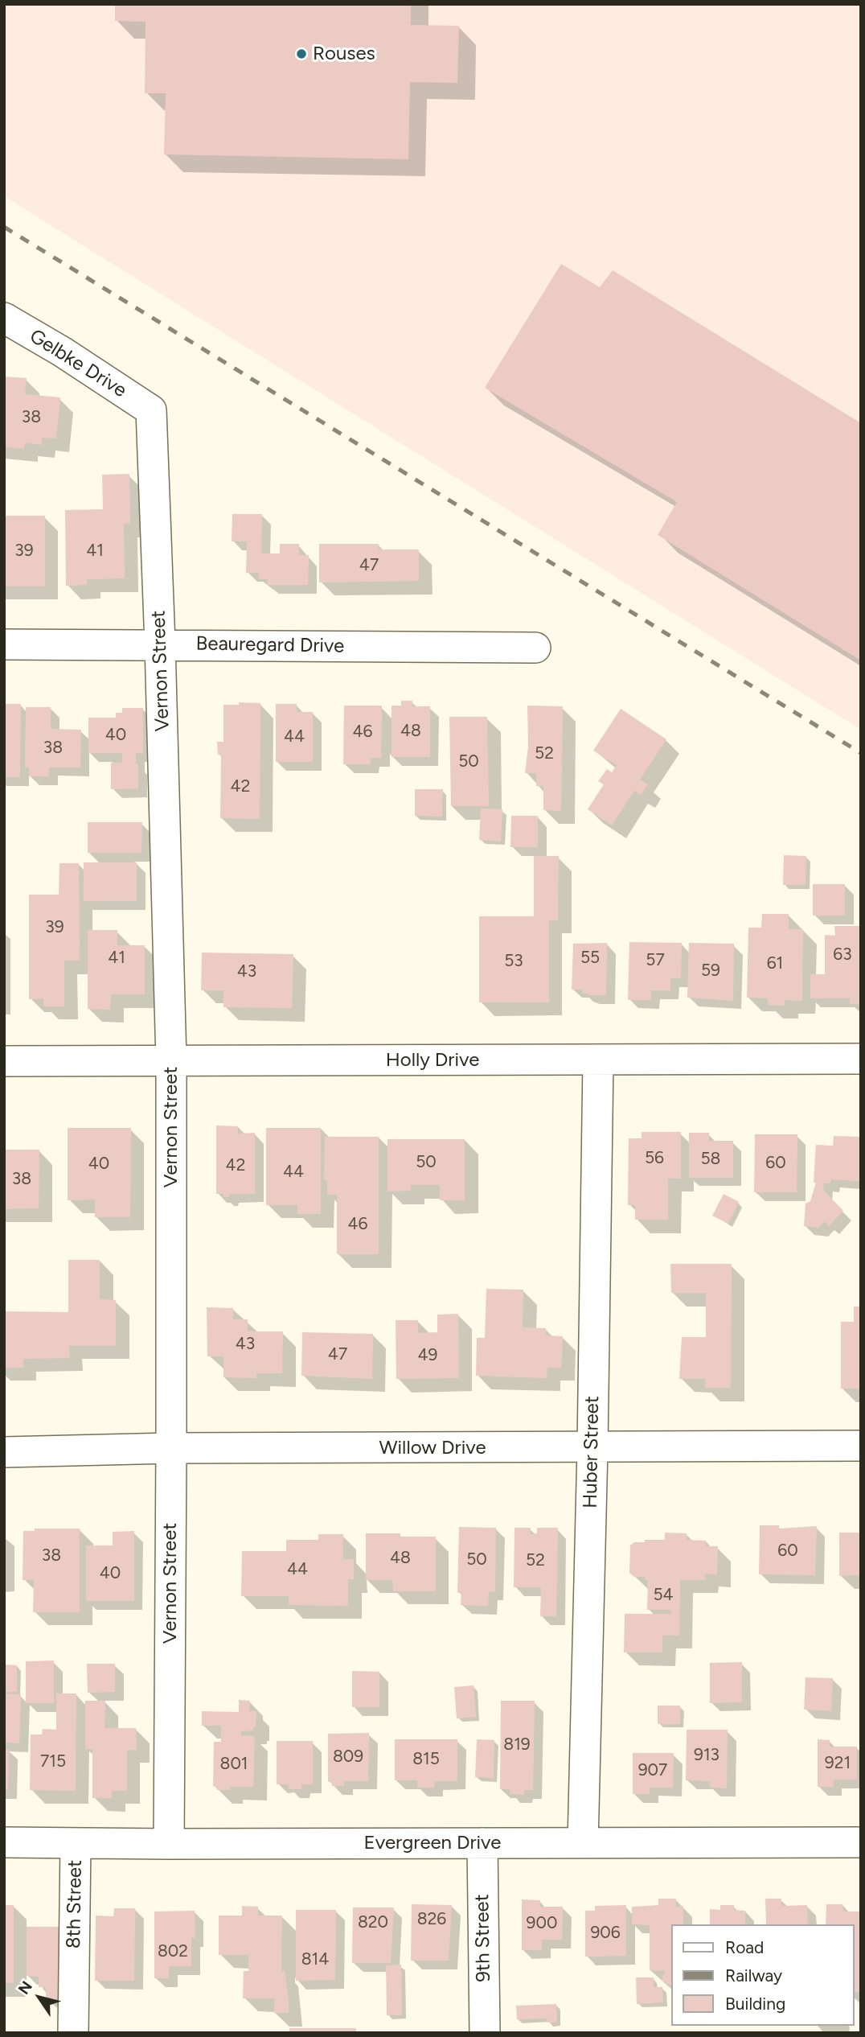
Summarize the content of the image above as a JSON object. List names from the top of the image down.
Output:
{
  "streets": {
    "street": [
      "Gelbke Drive",
      "Beauregard Drive",
      "Vernon Street",
      "Holly Drive",
      "Willow Drive",
      "Huber Street",
      "Evergreen Drive",
      "8th Street",
      "9th Street"
    ]
  },
  "crossings": [
    ["Gelbke Drive", "Vernon Street"],
    ["Beauregard Drive", "Vernon Street"],
    ["Vernon Street", "Holly Drive"],
    ["Vernon Street", "Willow Drive"],
    ["Vernon Street", "Evergreen Drive"],
    ["Holly Drive", "Huber Street"],
    ["Willow Drive", "Huber Street"],
    ["Huber Street", "Evergreen Drive"],
    ["Evergreen Drive", "8th Street"],
    ["Evergreen Drive", "9th Street"]
  ],
  "places": ["Rouses"],
  "house_numbers": [
    "38",
    "39",
    "41",
    "47",
    "48",
    "46",
    "40",
    "44",
    "38",
    "52",
    "50",
    "42",
    "39",
    "63",
    "41",
    "55",
    "57",
    "53",
    "61",
    "59",
    "43",
    "56",
    "58",
    "50",
    "60",
    "40",
    "42",
    "44",
    "38",
    "46",
    "43",
    "47",
    "49",
    "60",
    "38",
    "48",
    "50",
    "52",
    "44",
    "40",
    "54",
    "819",
    "913",
    "809",
    "815",
    "715",
    "921",
    "801",
    "907",
    "826",
    "820",
    "900",
    "906",
    "802",
    "814"
  ],
  "legend": ["Road", "Railway", "Building"],
  "north": "top left"
}
